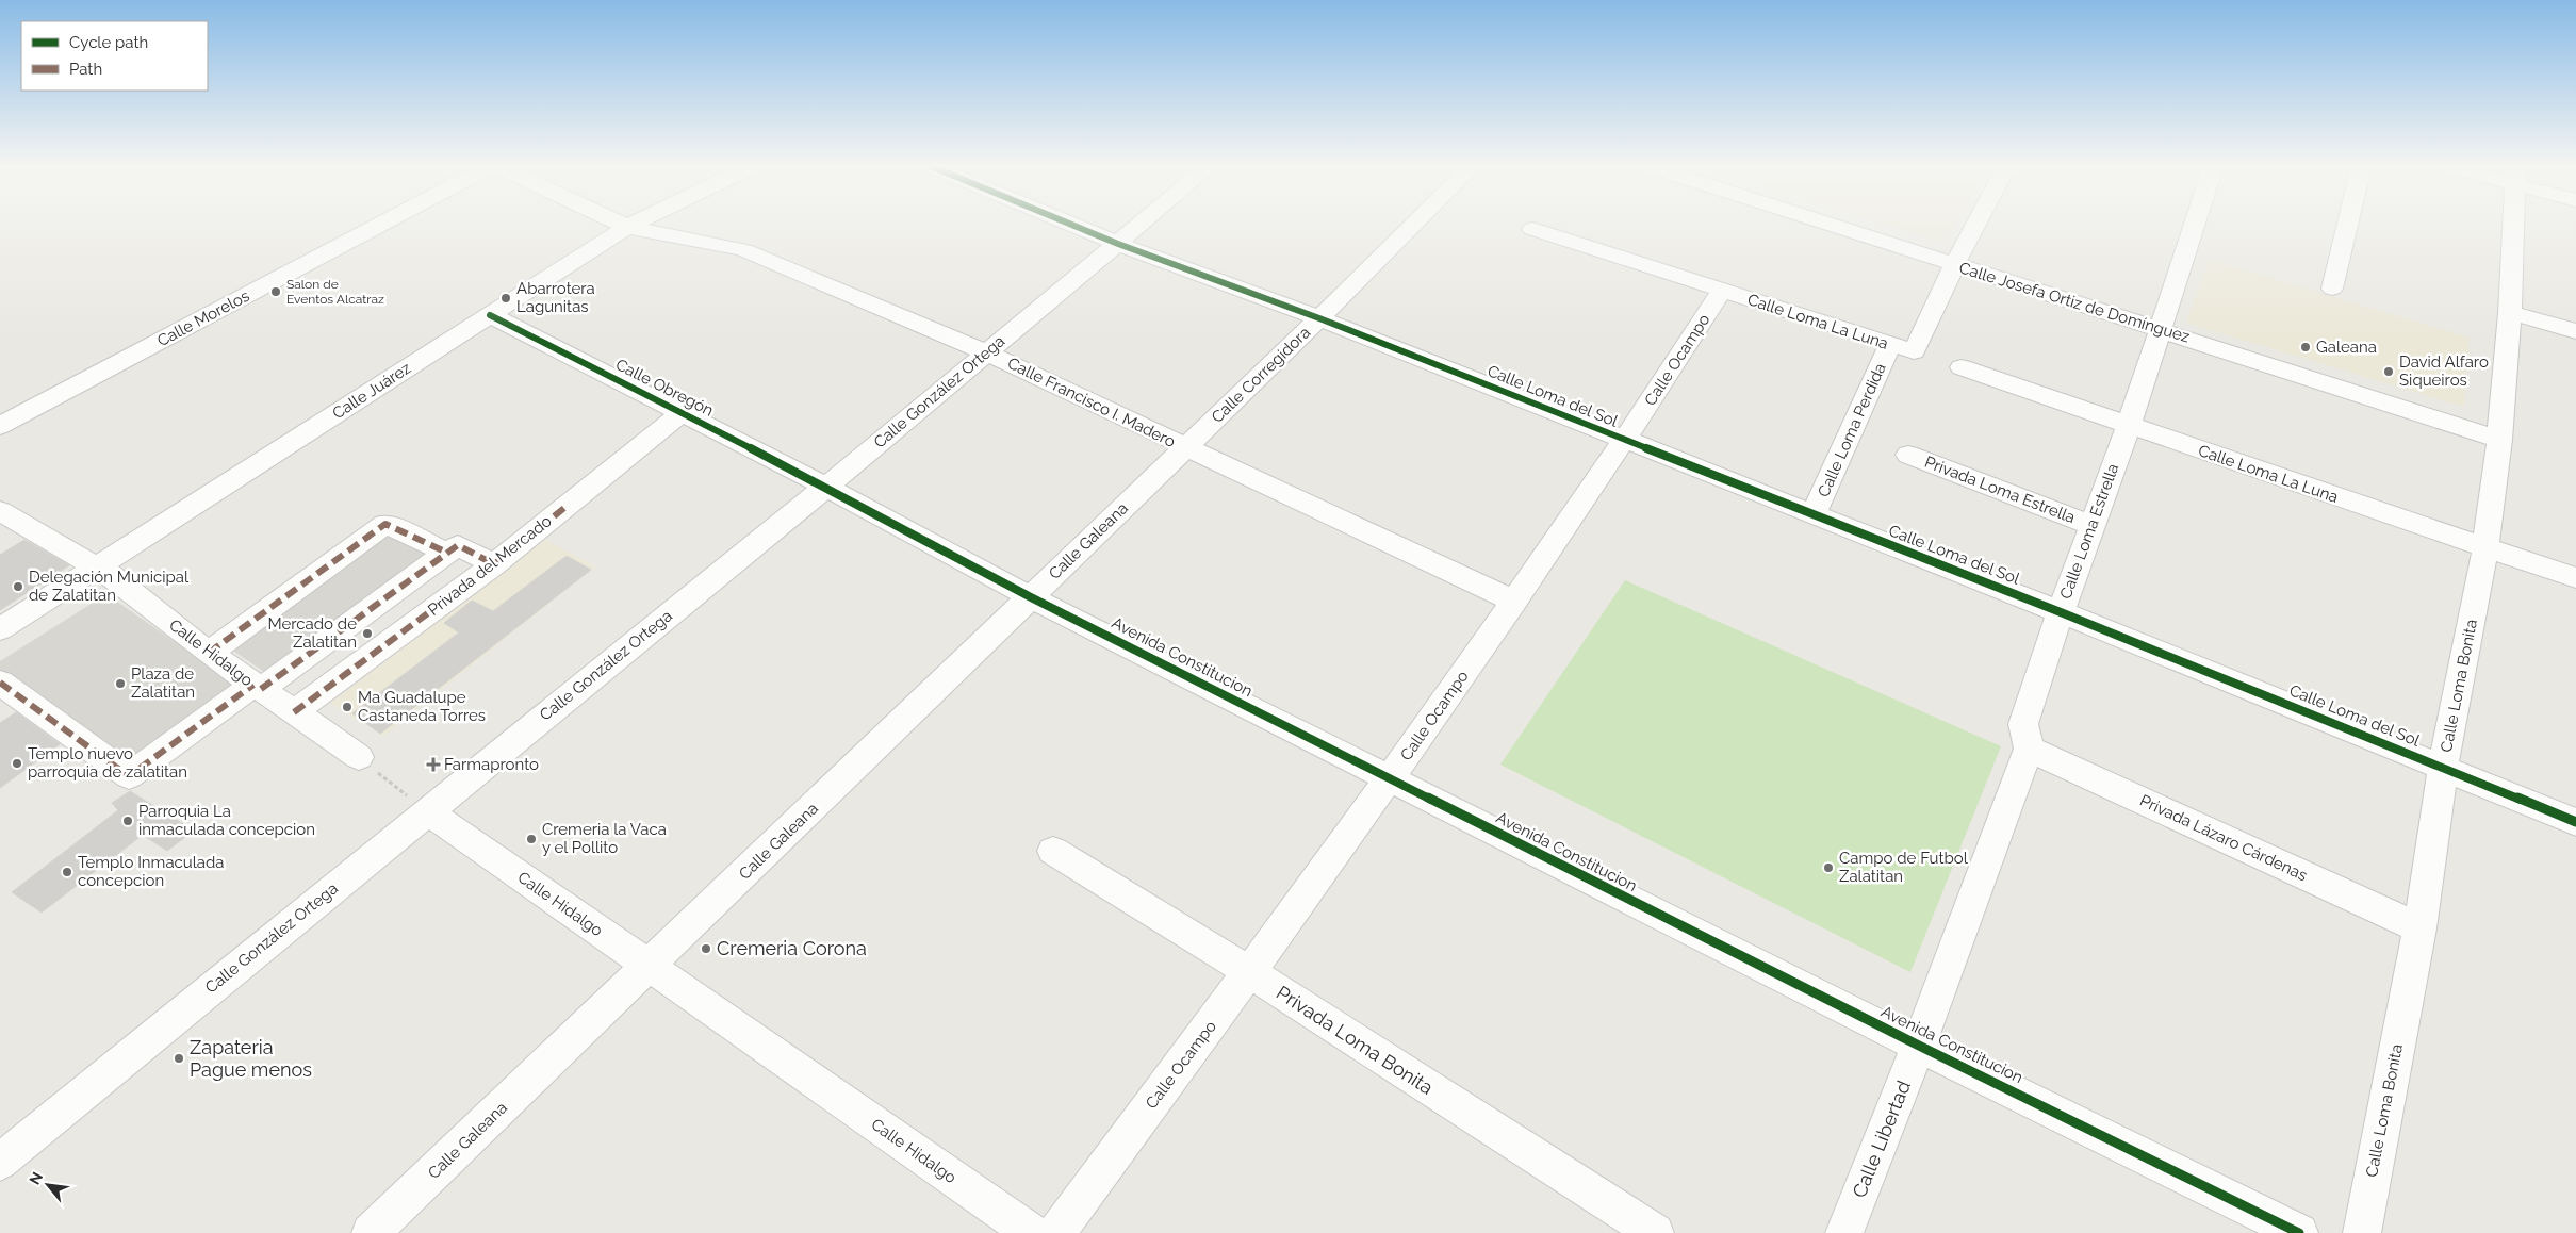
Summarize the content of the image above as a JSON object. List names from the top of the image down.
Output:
{
  "streets": {
    "street": [
      "Calle Josefa Ortiz de Domínguez",
      "Calle Morelos",
      "Calle Loma La Luna",
      "Calle Ocampo",
      "Calle Corregidora",
      "Calle Obregón",
      "Calle Juárez",
      "Calle González Ortega",
      "Calle Loma del Sol",
      "Calle Francisco I. Madero",
      "Calle Loma Perdida",
      "Privada Loma Estrella",
      "Calle Loma Estrella",
      "Calle Galeana",
      "Privada del Mercado",
      "Calle Hidalgo",
      "Avenida Constitucion",
      "Calle Loma Bonita",
      "Privada Lázaro Cárdenas",
      "Privada Loma Bonita",
      "Calle Libertad"
    ]
  },
  "crossings": [
    ["Calle Josefa Ortiz de Domínguez", "Calle Loma Perdida"],
    ["Calle Josefa Ortiz de Domínguez", "Calle Loma Estrella"],
    ["Calle Josefa Ortiz de Domínguez", "Calle Loma Bonita"],
    ["Calle Loma La Luna", "Calle Ocampo"],
    ["Calle Loma La Luna", "Calle Loma Perdida"],
    ["Calle Loma La Luna", "Calle Loma Estrella"],
    ["Calle Loma La Luna", "Calle Loma Bonita"],
    ["Calle Ocampo", "Calle Loma del Sol"],
    ["Calle Ocampo", "Calle Francisco I. Madero"],
    ["Calle Ocampo", "Avenida Constitucion"],
    ["Calle Ocampo", "Privada Loma Bonita"],
    ["Calle Corregidora", "Calle Loma del Sol"],
    ["Calle Corregidora", "Calle Francisco I. Madero"],
    ["Calle Corregidora", "Calle Galeana"],
    ["Calle Obregón", "Calle Juárez"],
    ["Calle Obregón", "Calle González Ortega"],
    ["Calle Obregón", "Privada del Mercado"],
    ["Calle Obregón", "Avenida Constitucion"],
    ["Calle Juárez", "Calle Francisco I. Madero"],
    ["Calle Juárez", "Calle Hidalgo"],
    ["Calle González Ortega", "Calle Loma del Sol"],
    ["Calle González Ortega", "Calle Francisco I. Madero"],
    ["Calle González Ortega", "Calle Hidalgo"],
    ["Calle González Ortega", "Avenida Constitucion"],
    ["Calle Loma del Sol", "Calle Loma Perdida"],
    ["Calle Loma del Sol", "Calle Loma Estrella"],
    ["Calle Loma del Sol", "Calle Loma Bonita"],
    ["Calle Francisco I. Madero", "Calle Galeana"],
    ["Privada Loma Estrella", "Calle Loma Estrella"],
    ["Calle Loma Estrella", "Privada Lázaro Cárdenas"],
    ["Calle Galeana", "Calle Hidalgo"],
    ["Calle Galeana", "Avenida Constitucion"],
    ["Privada del Mercado", "Calle Hidalgo"],
    ["Avenida Constitucion", "Calle Libertad"],
    ["Calle Loma Bonita", "Privada Lázaro Cárdenas"]
  ],
  "places": {
    "other": [
      "Salon de Eventos Alcatraz",
      "Abarrotera Lagunitas",
      "Galeana",
      "David Alfaro Siqueiros",
      "Delegación Municipal de Zalatitan",
      "Mercado de Zalatitan",
      "Plaza de Zalatitan",
      "Ma Guadalupe Castaneda Torres",
      "Templo nuevo parroquia de zalatitan",
      "Parroquia La inmaculada concepcion",
      "Cremeria la Vaca y el Pollito",
      "Campo de Futbol Zalatitan",
      "Templo Inmaculada concepcion",
      "Cremeria Corona",
      "Zapateria Pague menos"
    ],
    "health": ["Farmapronto"]
  },
  "legend": ["Cycle path", "Path"],
  "north": "top left"
}
